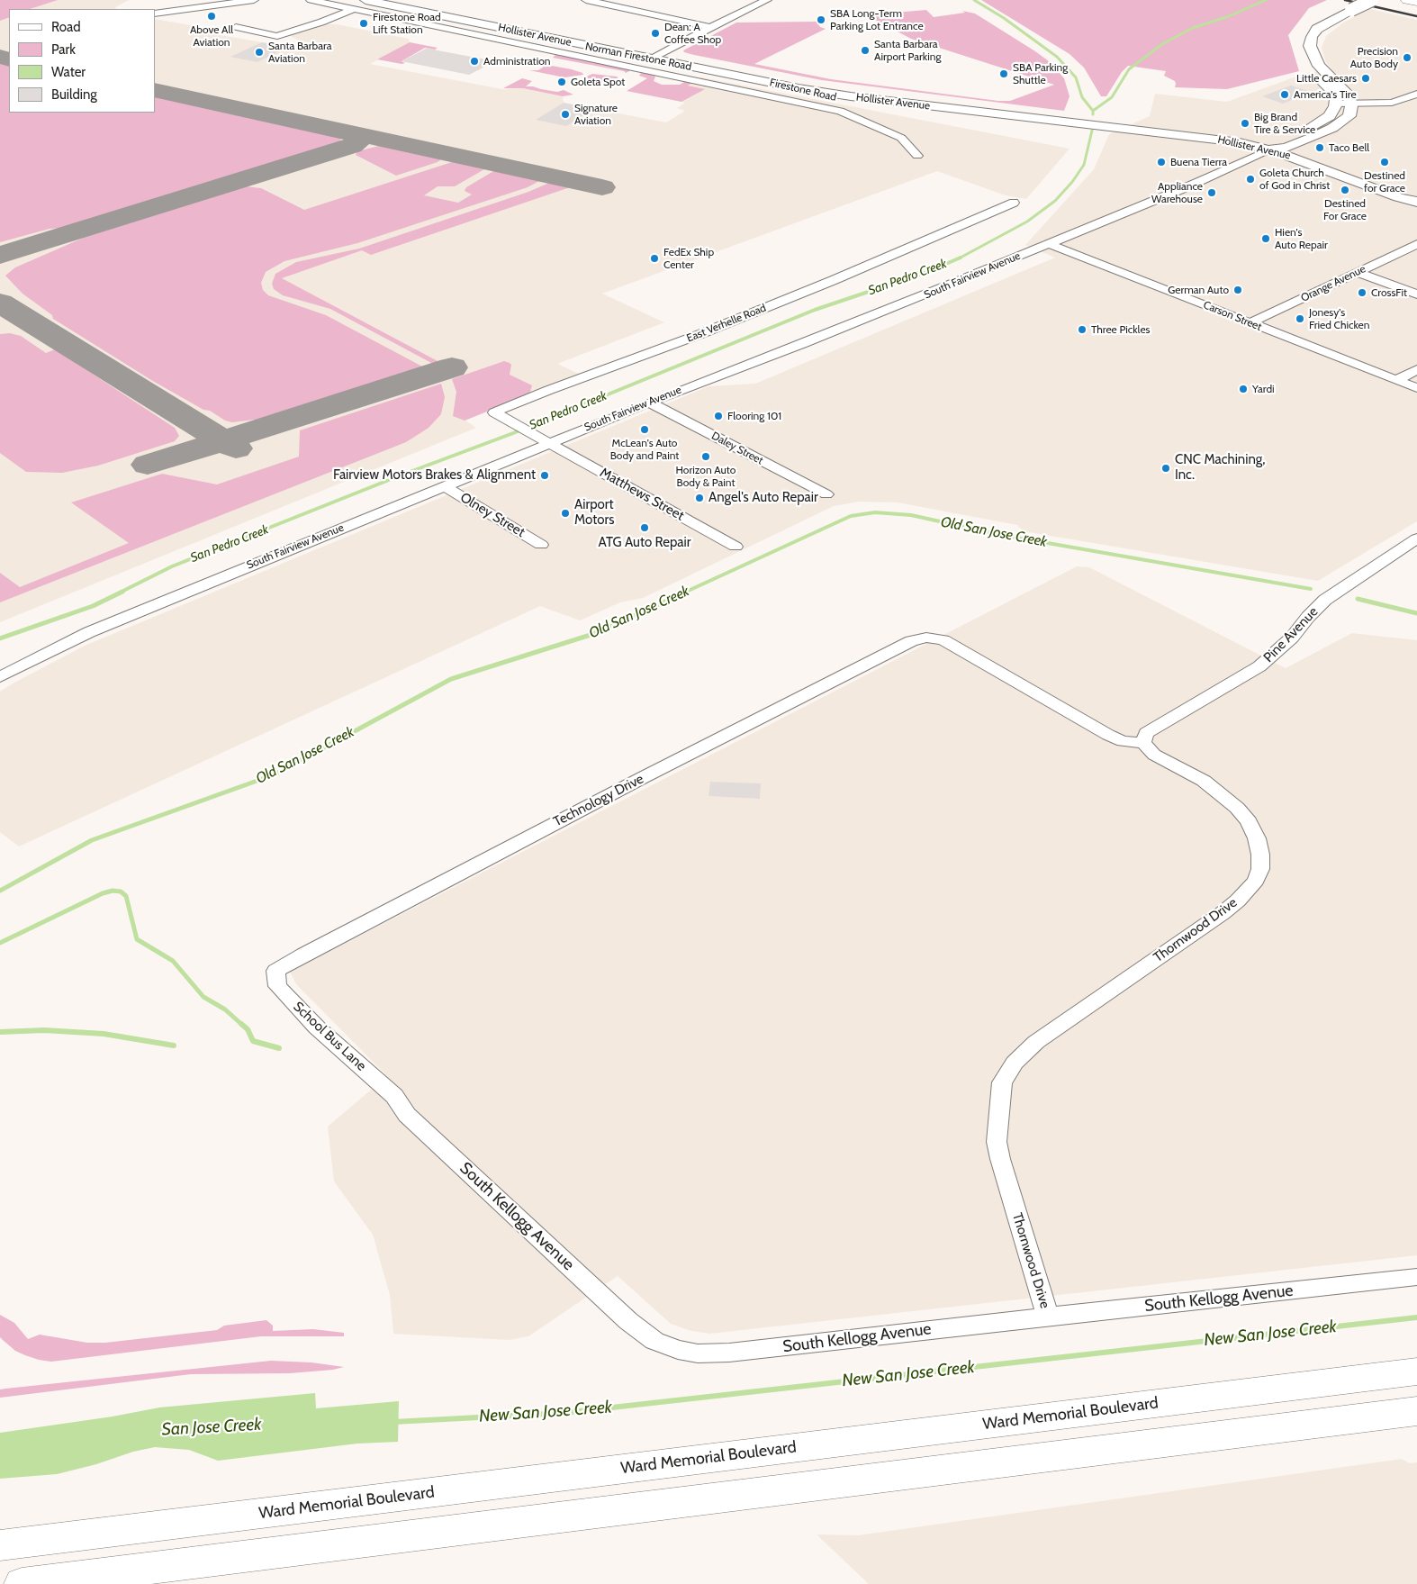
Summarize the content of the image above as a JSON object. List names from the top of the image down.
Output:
{
  "streets": {
    "highway": ["Ward Memorial Boulevard"],
    "main road": ["Hollister Avenue", "South Fairview Avenue"],
    "street": [
      "Norman Firestone Road",
      "Firestone Road",
      "Orange Avenue",
      "Carson Street",
      "East Verhelle Road",
      "Daley Street",
      "Matthews Street",
      "Olney Street",
      "Pine Avenue",
      "Technology Drive",
      "Thornwood Drive",
      "School Bus Lane",
      "South Kellogg Avenue"
    ]
  },
  "crossings": [
    ["Hollister Avenue", "South Fairview Avenue"],
    ["Norman Firestone Road", "Firestone Road"],
    ["South Fairview Avenue", "Carson Street"],
    ["South Fairview Avenue", "East Verhelle Road"],
    ["South Fairview Avenue", "Daley Street"],
    ["South Fairview Avenue", "Matthews Street"],
    ["South Fairview Avenue", "Olney Street"],
    ["Orange Avenue", "Carson Street"],
    ["East Verhelle Road", "Matthews Street"],
    ["Pine Avenue", "Technology Drive"],
    ["Pine Avenue", "Thornwood Drive"],
    ["Technology Drive", "Thornwood Drive"],
    ["Technology Drive", "School Bus Lane"],
    ["Thornwood Drive", "South Kellogg Avenue"],
    ["School Bus Lane", "South Kellogg Avenue"]
  ],
  "water": [
    "San Pedro Creek",
    "Old San Jose Creek",
    "New San Jose Creek",
    "San Jose Creek"
  ],
  "places": [
    "Above All Aviation",
    "SBA Long-Term Parking Lot Entrance",
    "Firestone Road Lift Station",
    "Dean: A Coffee Shop",
    "Santa Barbara Airport Parking",
    "Santa Barbara Aviation",
    "Precision Auto Body",
    "Administration",
    "SBA Parking Shuttle",
    "Little Caesars",
    "Goleta Spot",
    "America's Tire",
    "Signature Aviation",
    "Big Brand Tire & Service",
    "Taco Bell",
    "Buena Tierra",
    "Destined for Grace",
    "Goleta Church of God in Christ",
    "Destined For Grace",
    "Appliance Warehouse",
    "Hien's Auto Repair",
    "FedEx Ship Center",
    "German Auto",
    "CrossFit",
    "Jonesy's Fried Chicken",
    "Three Pickles",
    "Yardi",
    "Flooring 101",
    "McLean's Auto Body and Paint",
    "Horizon Auto Body & Paint",
    "CNC Machining, Inc.",
    "Fairview Motors Brakes & Alignment",
    "Angel's Auto Repair",
    "Airport Motors",
    "ATG Auto Repair"
  ],
  "legend": [
    "Road",
    "Park",
    "Water",
    "Building"
  ]
}
